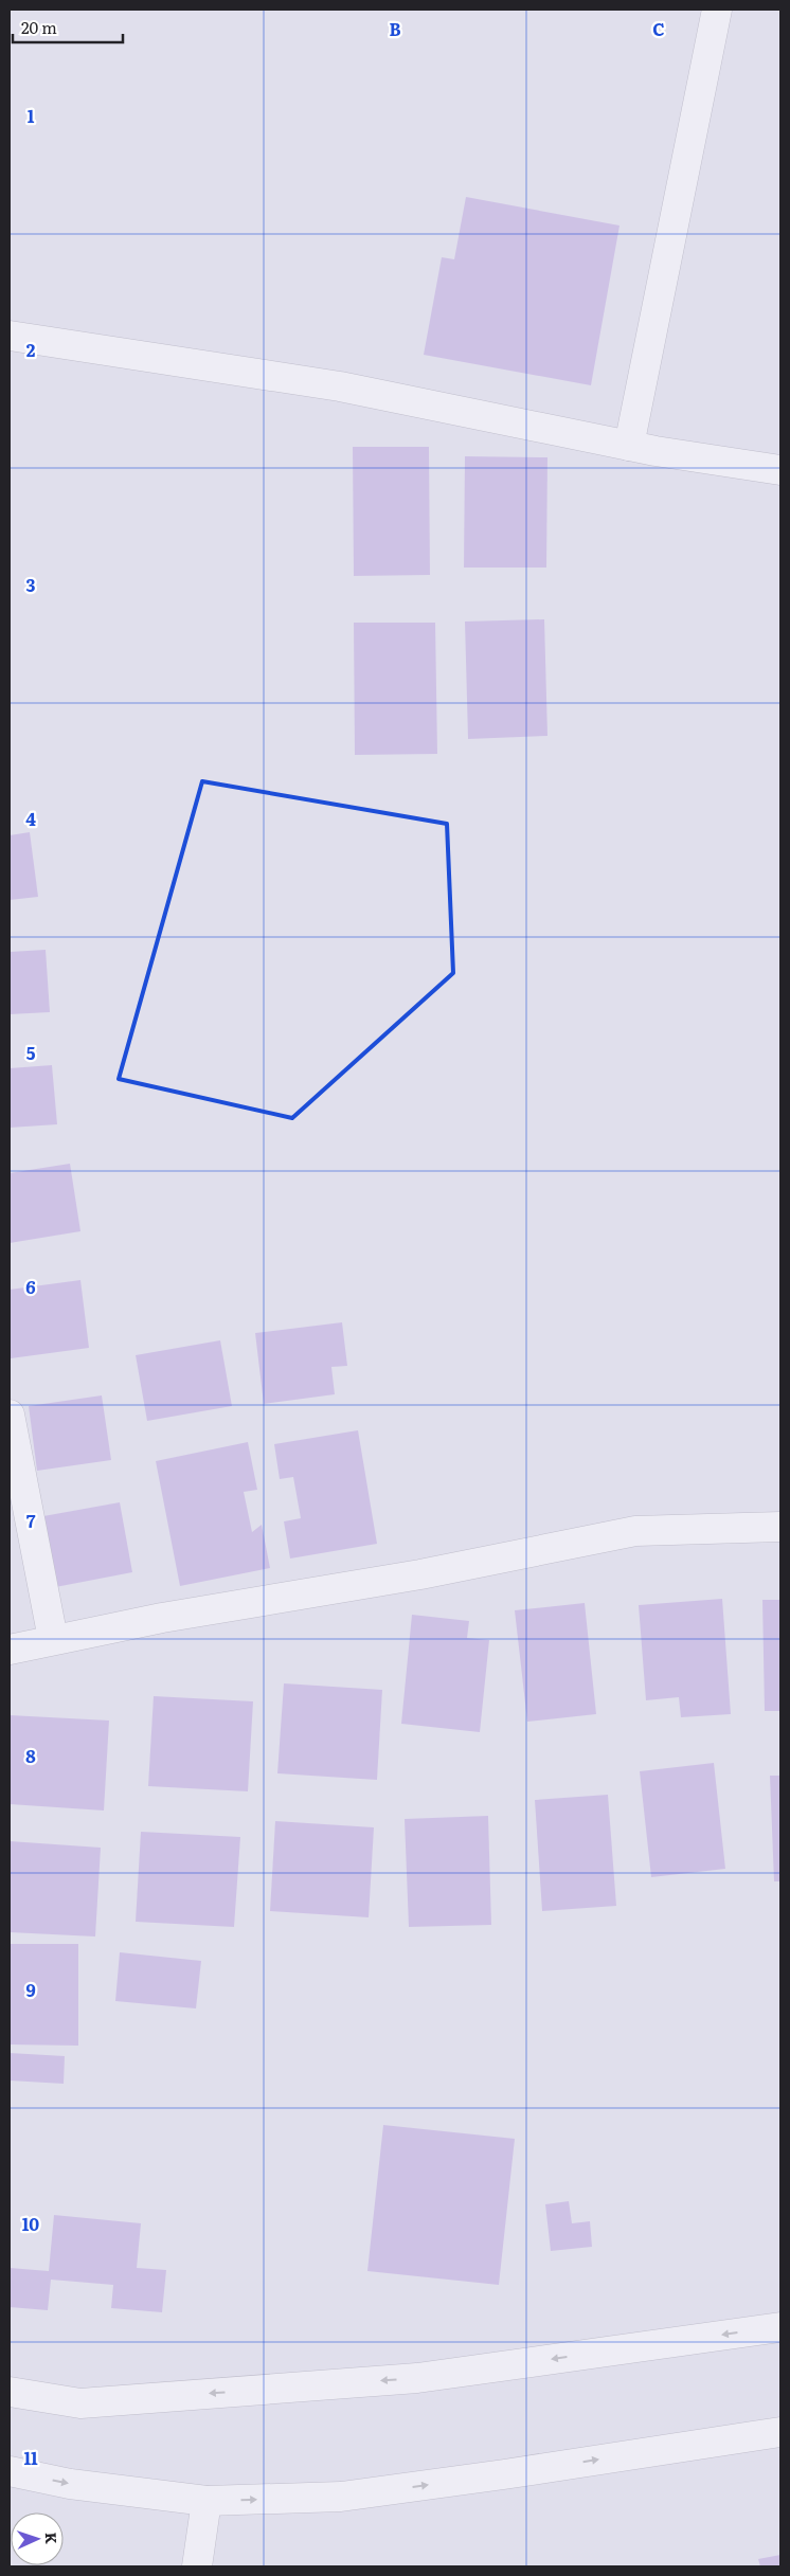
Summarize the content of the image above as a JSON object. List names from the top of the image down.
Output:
{
  "scale_bar": "20 m",
  "north": "right",
  "grid": {
    "columns": ["B", "C"],
    "rows": [
      "1",
      "2",
      "3",
      "4",
      "5",
      "6",
      "7",
      "8",
      "9",
      "10",
      "11"
    ]
  }
}
